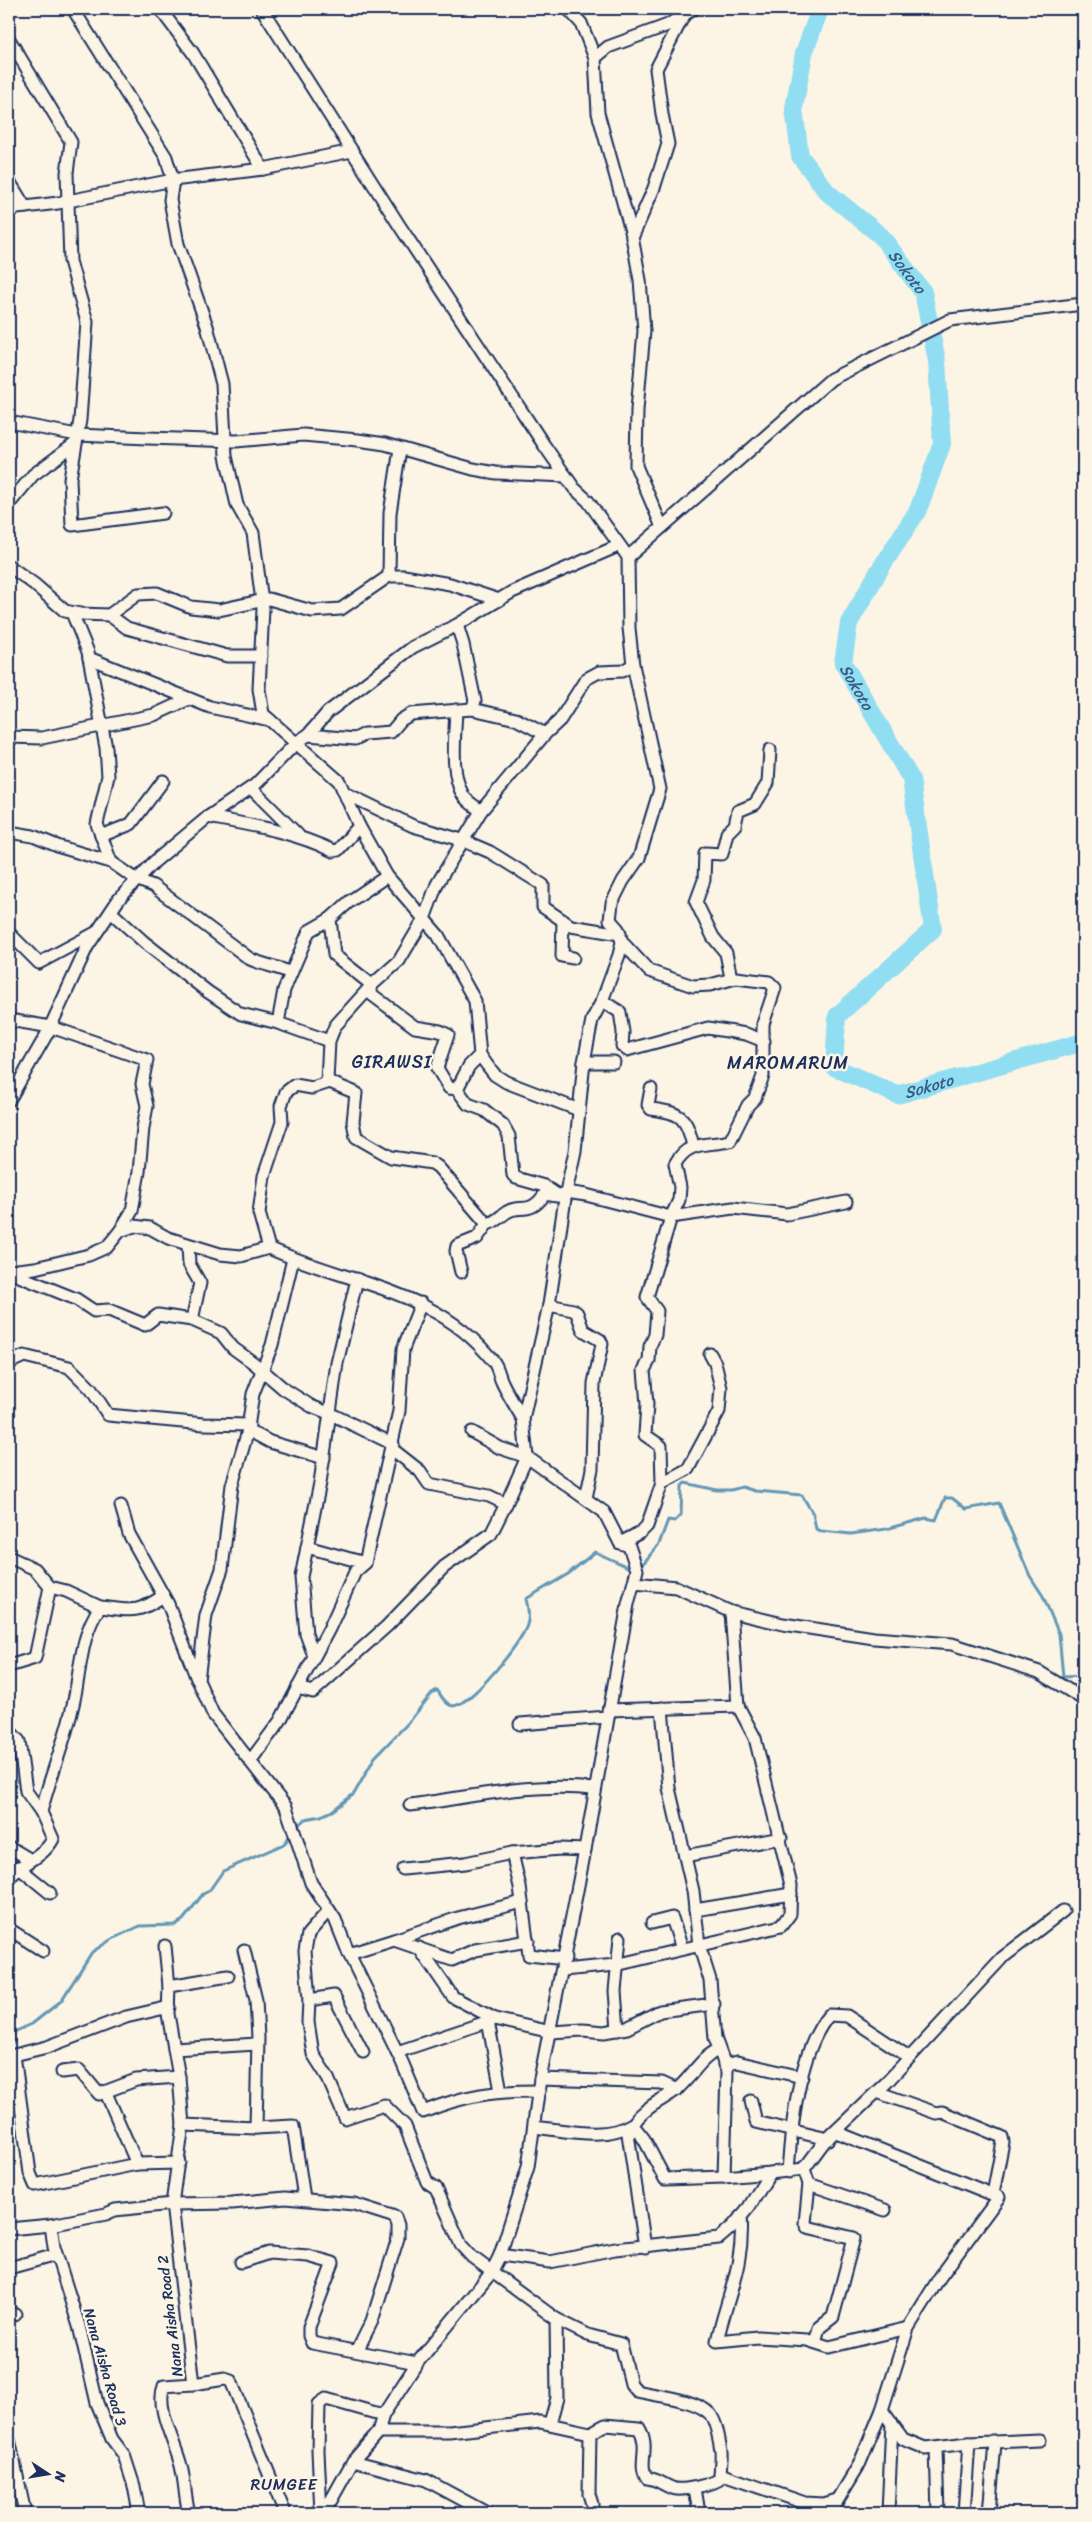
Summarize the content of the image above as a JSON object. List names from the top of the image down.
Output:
{
  "streets": {
    "street": ["Nana Aisha Road 2", "Nana Aisha Road 3"]
  },
  "districts": ["GIRAWSI", "MAROMARUM", "RUMGEE"],
  "water": ["Sokoto"],
  "north": "right"
}
